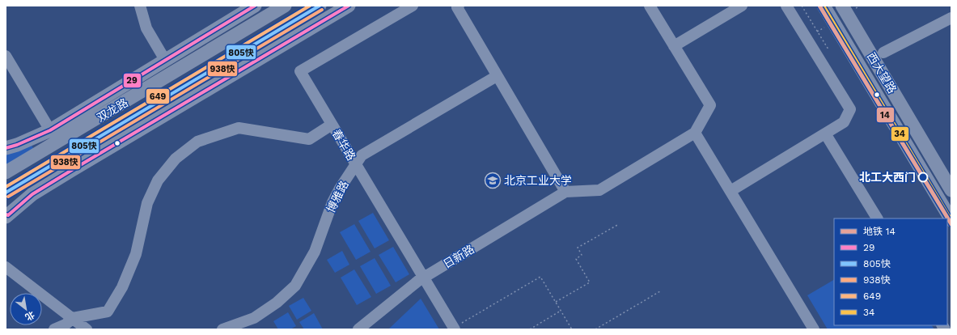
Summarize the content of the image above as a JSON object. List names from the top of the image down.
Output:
{
  "streets": {
    "main road": ["西大望路", "双龙路"],
    "street": ["春华路", "博雅路", "日新路"]
  },
  "crossings": [
    ["春华路", "博雅路"],
    ["春华路", "日新路"]
  ],
  "places": {
    "other": ["北工大西门"],
    "school or university": ["北京工业大学"]
  },
  "lines": [
    "metro line 14",
    "transit line 29",
    "transit line 805快",
    "transit line 649",
    "transit line 34",
    "transit line 938快"
  ],
  "legend": [
    "地铁 14",
    "29",
    "805快",
    "938快",
    "649",
    "34"
  ],
  "north": "bottom right"
}
